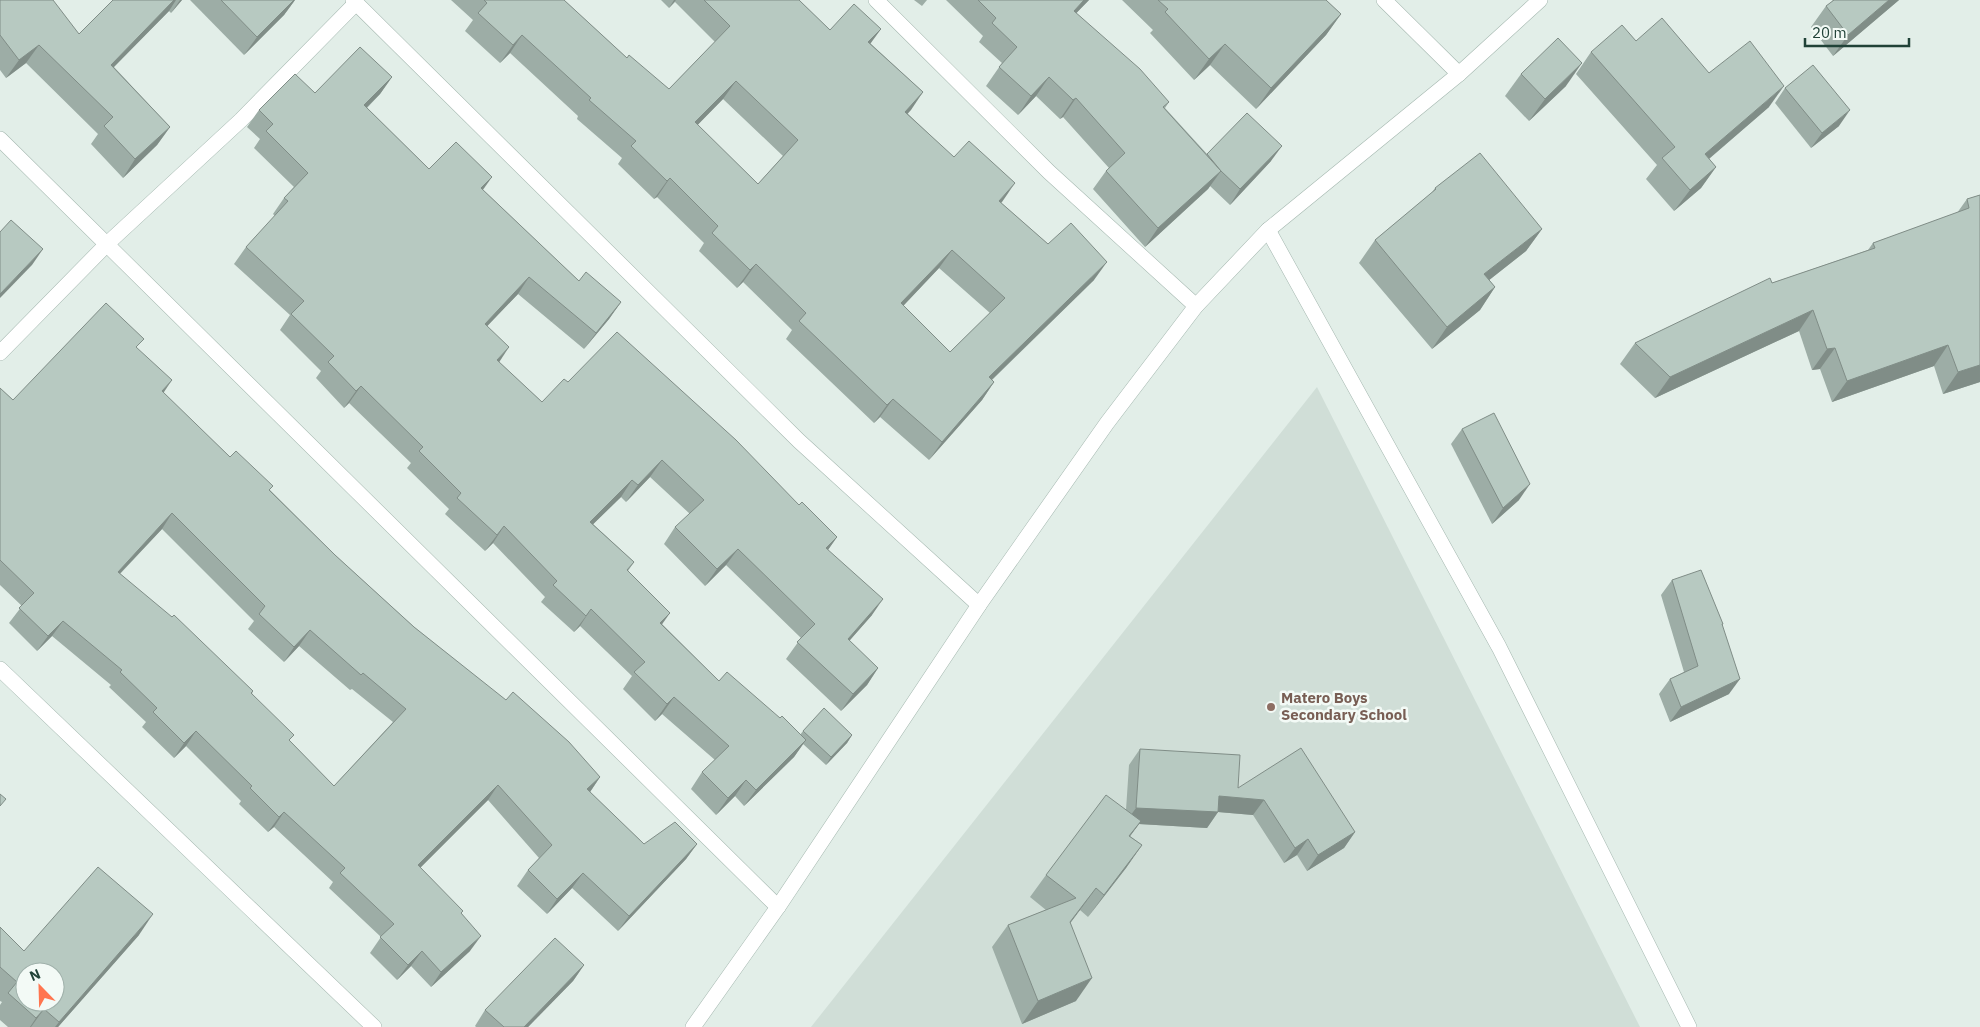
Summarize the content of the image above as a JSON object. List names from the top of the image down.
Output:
{
  "places": ["Matero Boys Secondary School"],
  "scale_bar": "20 m",
  "north": "top left"
}
